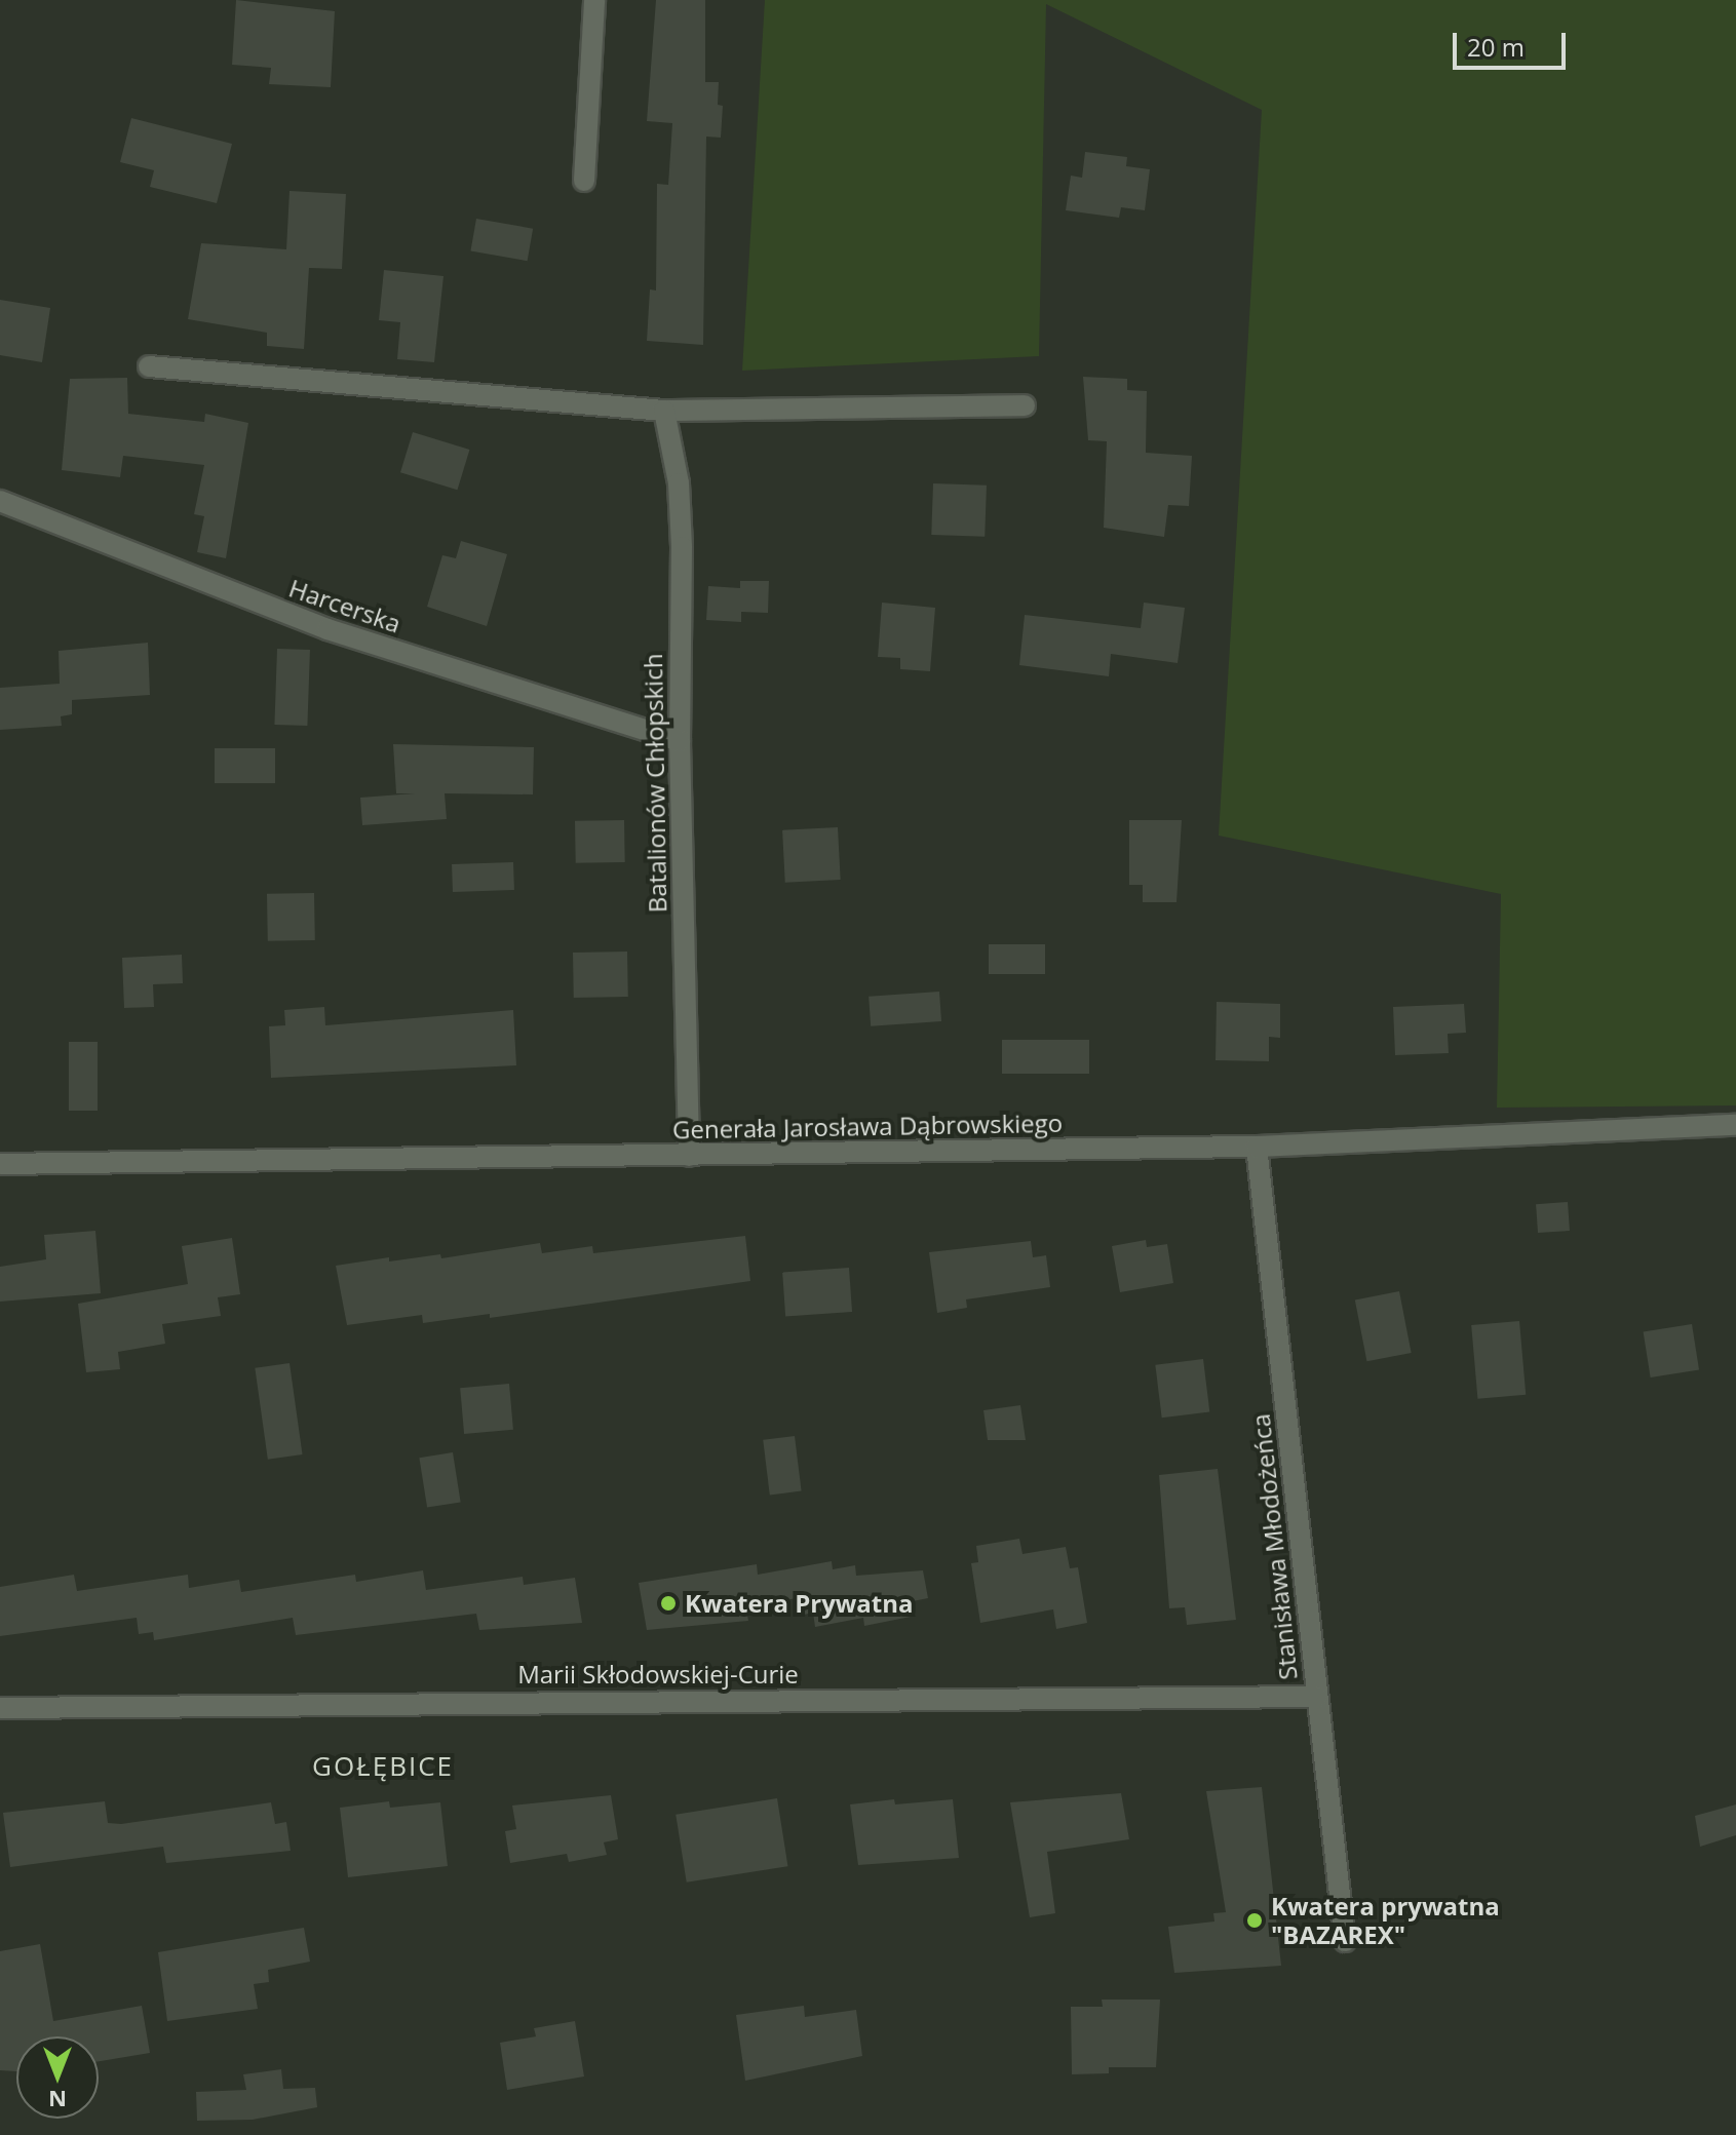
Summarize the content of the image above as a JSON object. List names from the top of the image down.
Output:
{
  "streets": {
    "street": [
      "Harcerska",
      "Batalionów Chłopskich",
      "Generała Jarosława Dąbrowskiego",
      "Stanisława Młodożeńca",
      "Marii Skłodowskiej-Curie"
    ]
  },
  "crossings": [
    ["Harcerska", "Batalionów Chłopskich"],
    ["Batalionów Chłopskich", "Generała Jarosława Dąbrowskiego"],
    ["Generała Jarosława Dąbrowskiego", "Stanisława Młodożeńca"],
    ["Stanisława Młodożeńca", "Marii Skłodowskiej-Curie"]
  ],
  "districts": ["GOŁĘBICE"],
  "places": ["Kwatera Prywatna", "Kwatera prywatna \"BAZAREX\""],
  "scale_bar": "20 m",
  "north": "bottom"
}
